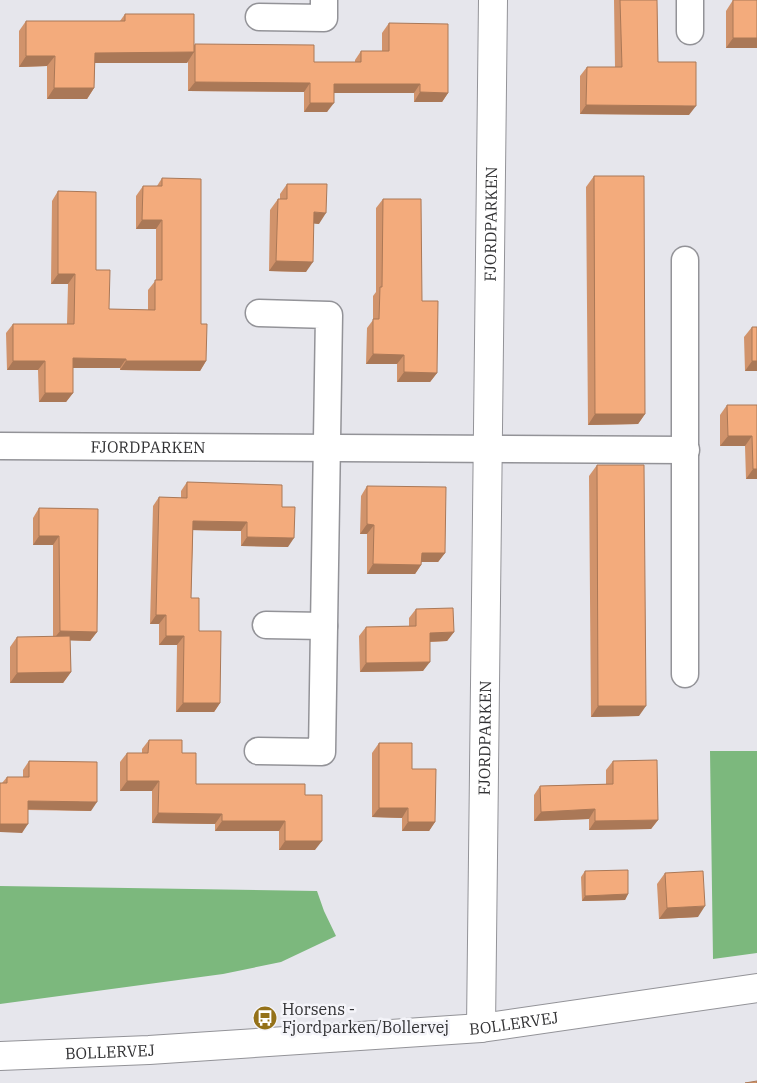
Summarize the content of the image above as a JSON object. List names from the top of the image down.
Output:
{
  "streets": {
    "street": ["FJORDPARKEN", "BOLLERVEJ"]
  },
  "crossings": [
    ["FJORDPARKEN", "BOLLERVEJ"]
  ],
  "places": {
    "bus stop": ["Horsens - Fjordparken/Bollervej"]
  }
}
